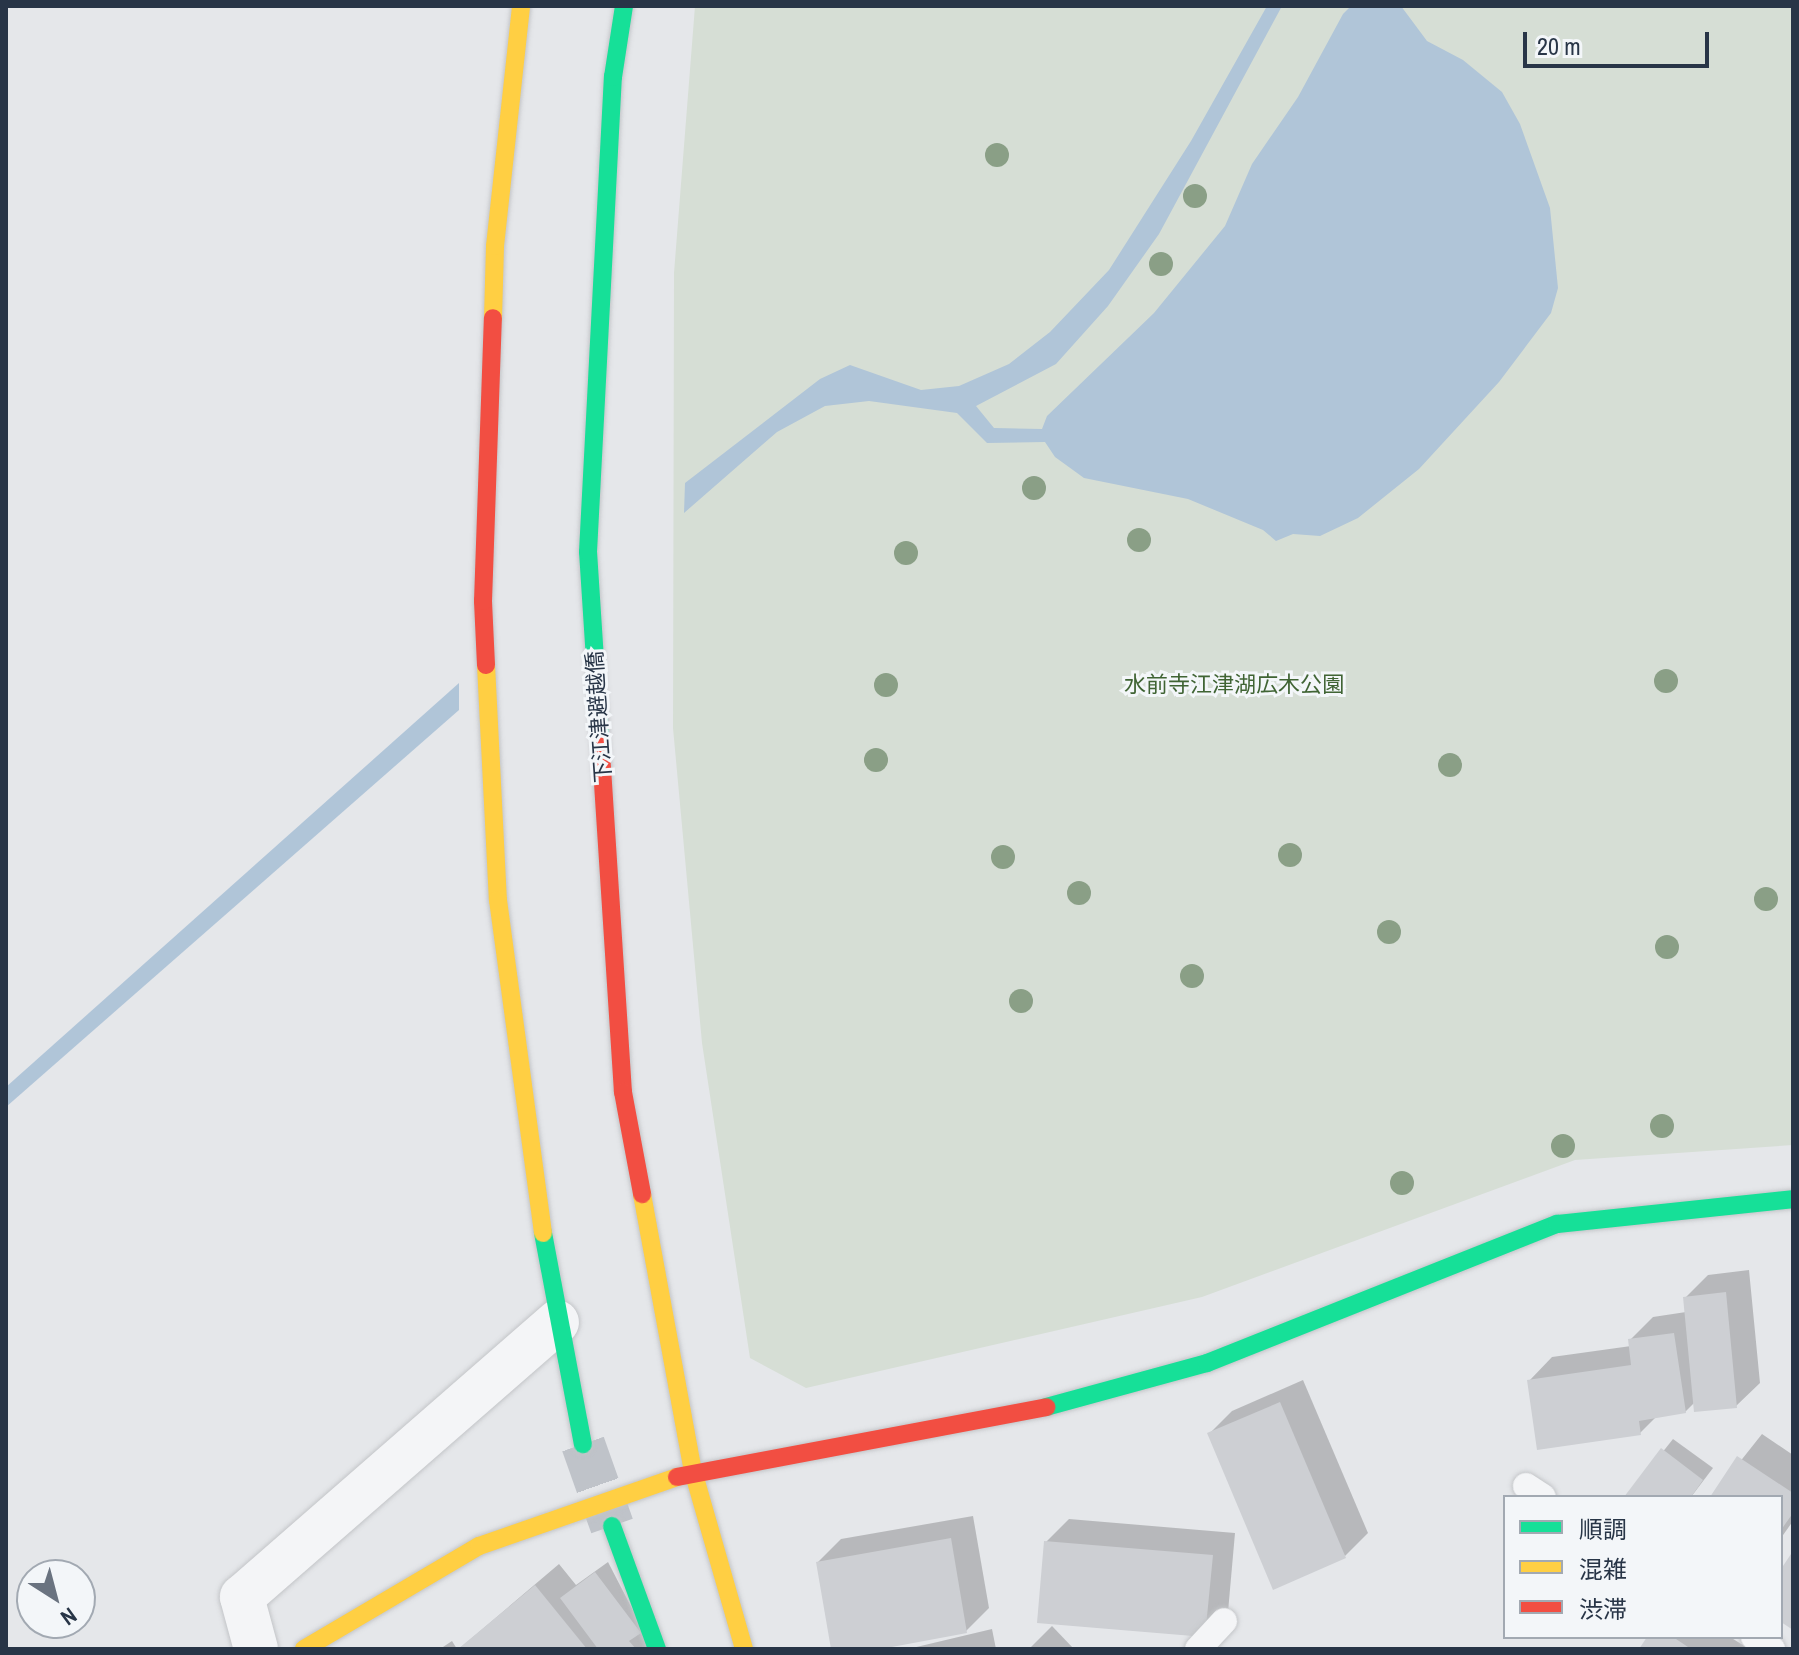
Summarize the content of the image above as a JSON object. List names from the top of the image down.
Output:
{
  "streets": {
    "street": ["下江津避越僑"]
  },
  "parks": ["水前寺江津湖広木公園"],
  "legend": ["順調", "混雑", "渋滞"],
  "scale_bar": "20 m",
  "north": "bottom right"
}
